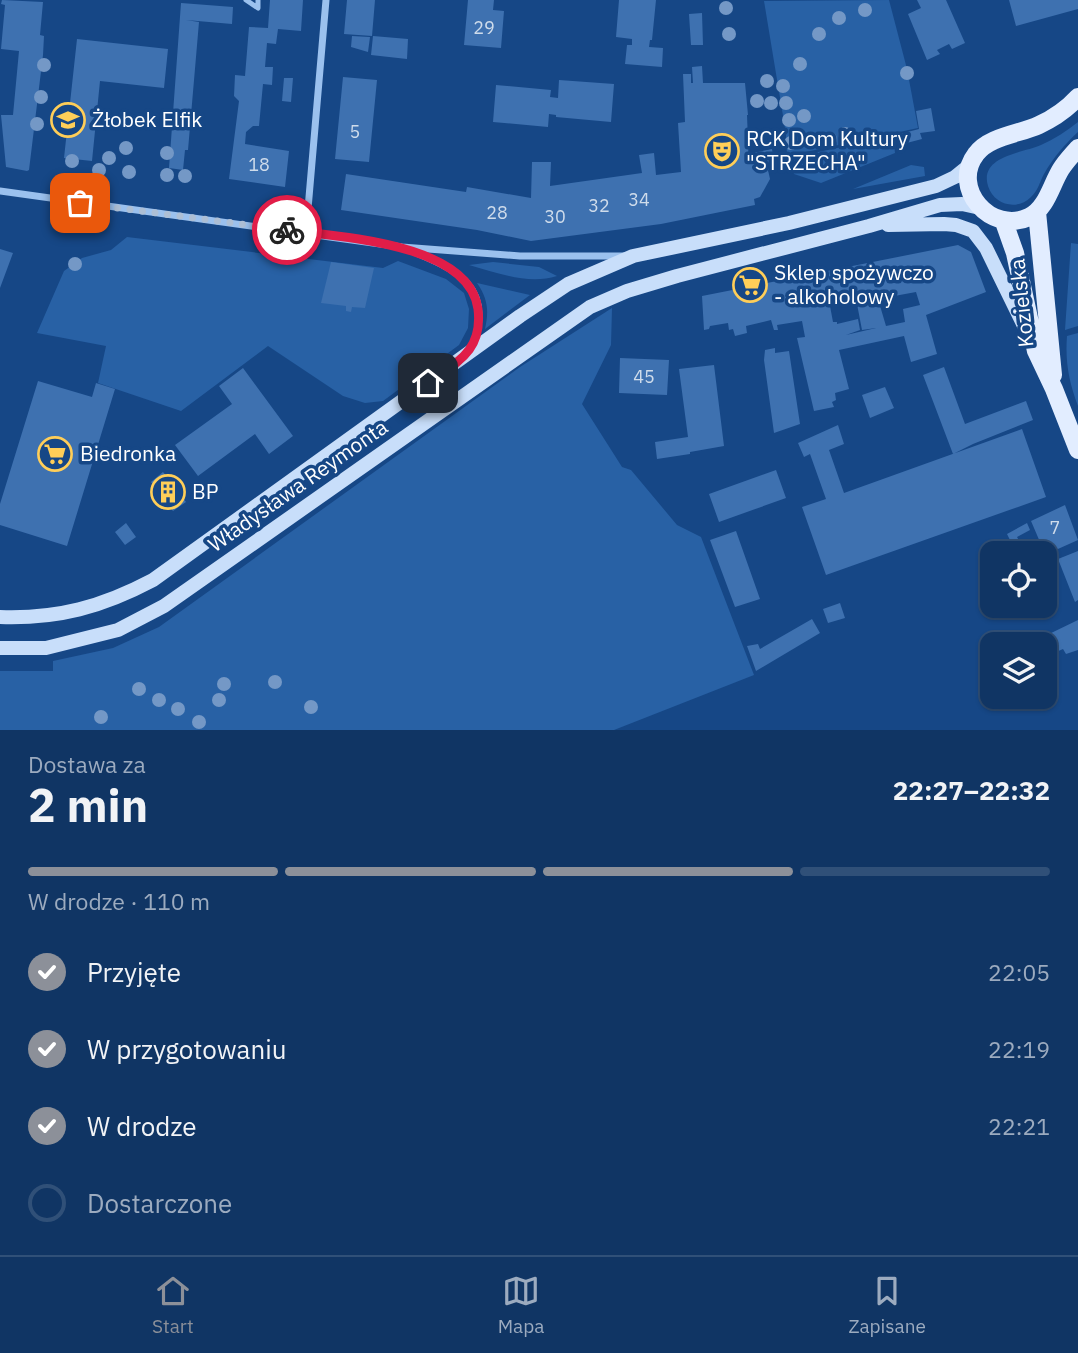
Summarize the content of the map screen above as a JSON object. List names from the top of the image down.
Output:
{
  "streets": {
    "main road": ["Kozielska", "Władysława Reymonta"]
  },
  "places": {
    "school or university": ["Żłobek Elfik"],
    "theatre": ["RCK Dom Kultury \"STRZECHA\""],
    "supermarket": ["Sklep spożywczo - alkoholowy", "Biedronka"],
    "building": ["BP"]
  },
  "house_numbers": [
    "29",
    "5",
    "18",
    "34",
    "32",
    "28",
    "30",
    "45",
    "7"
  ],
  "page": {
    "heading": ["2 min", "Dostawa za", "22:27–22:32"],
    "bar": "W drodze · 110 m",
    "list": [
      ["Przyjęte", "22:05"],
      ["W przygotowaniu", "22:19"],
      ["W drodze", "22:21"],
      "Dostarczone"
    ],
    "tabs": ["Start", "Mapa", "Zapisane"]
  }
}
